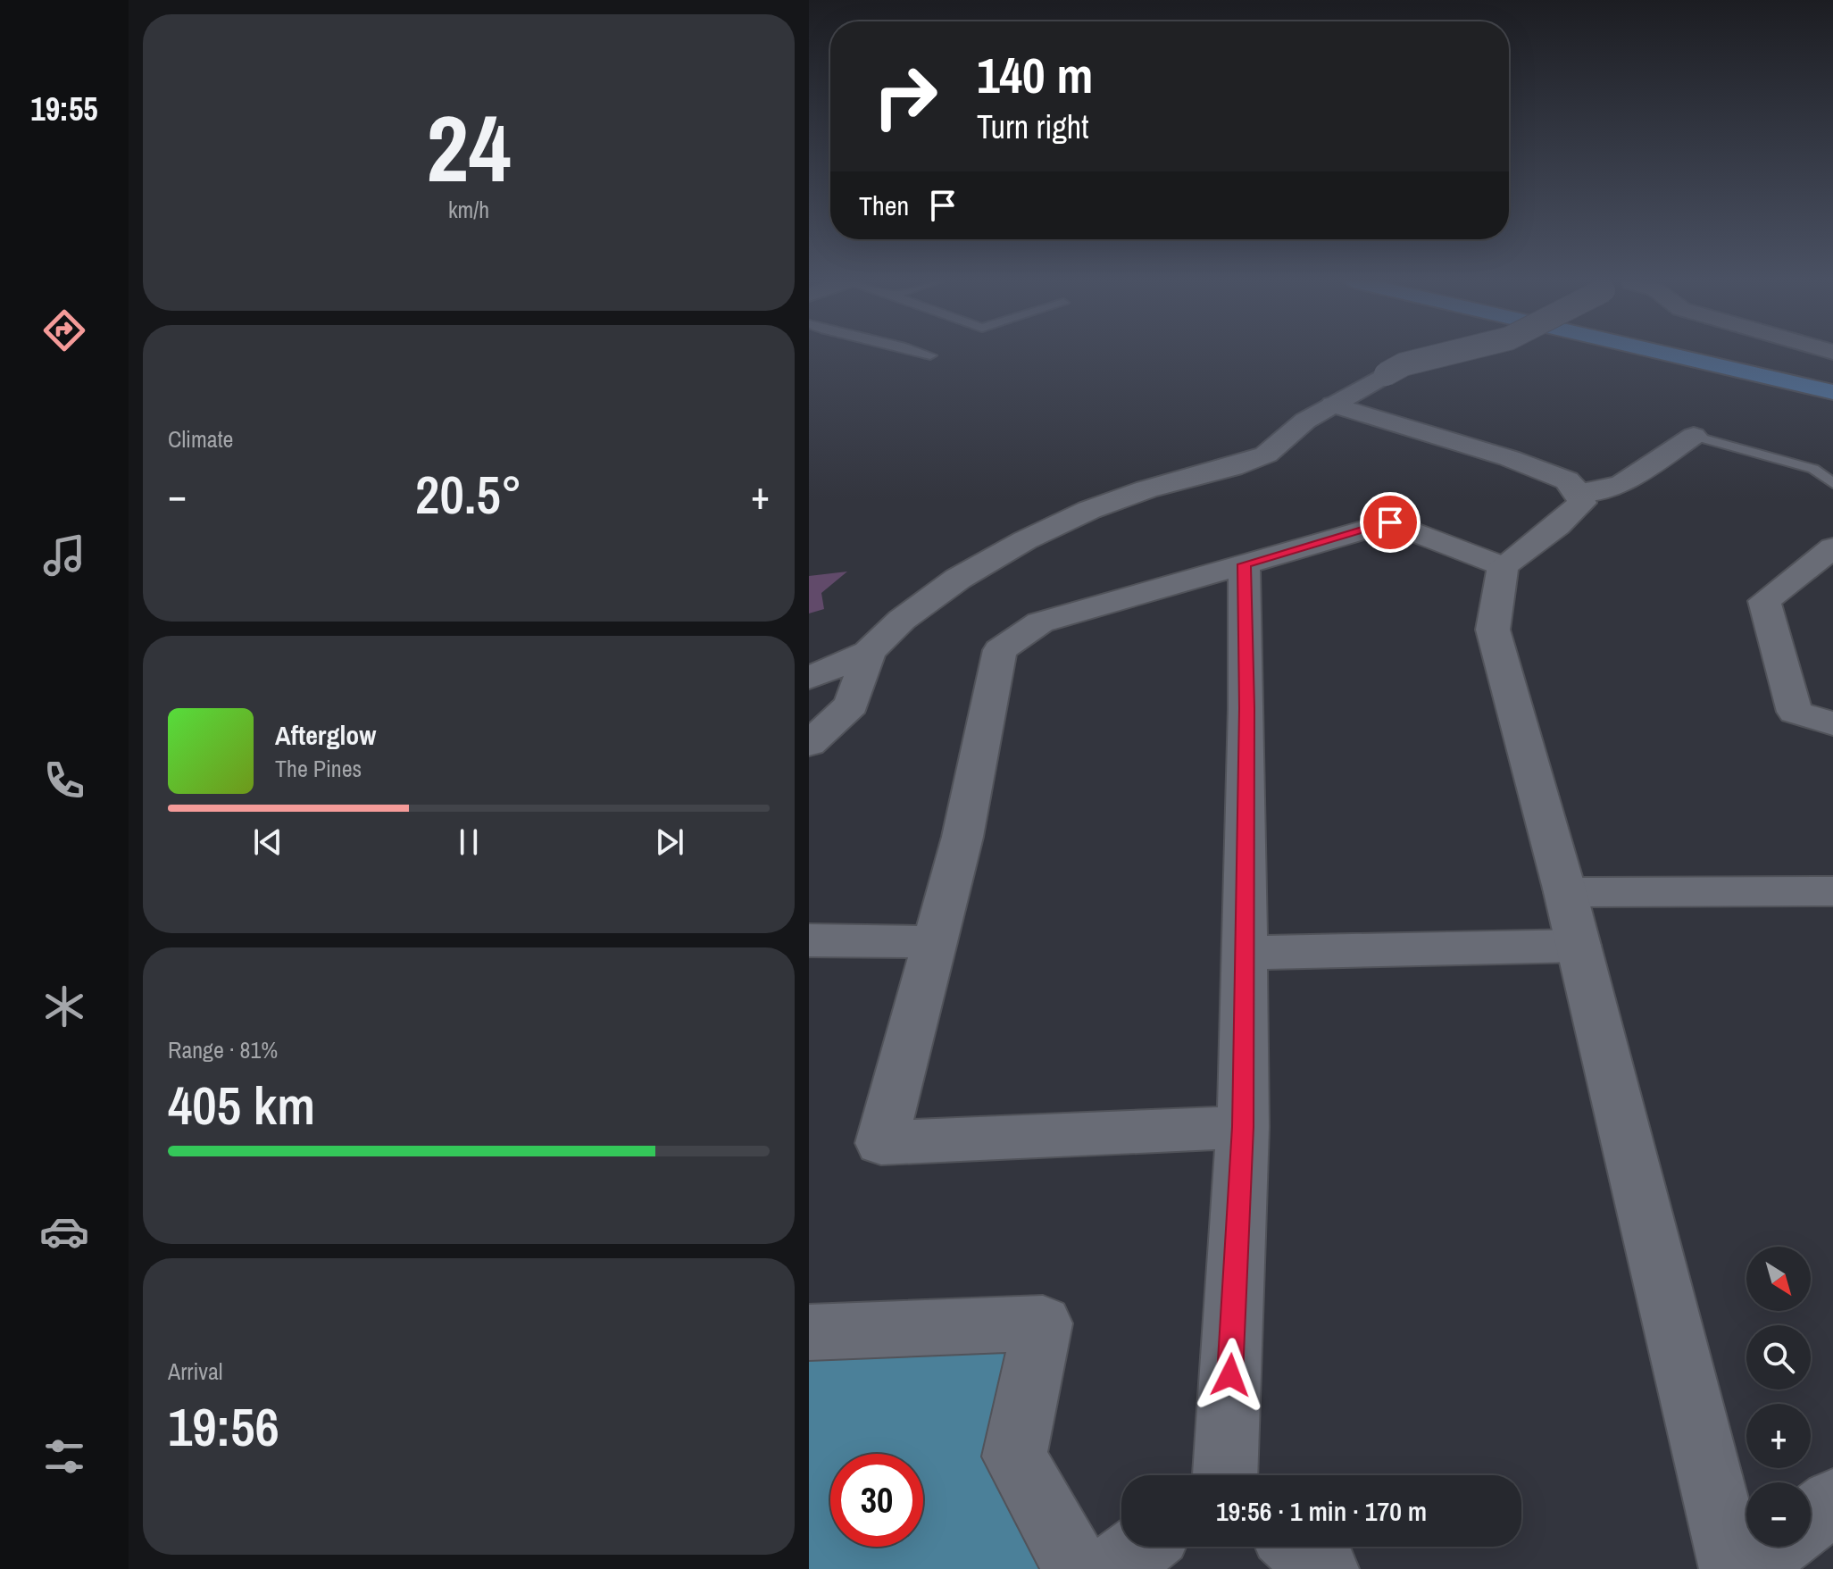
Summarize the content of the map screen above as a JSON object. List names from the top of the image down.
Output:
{
  "north": "bottom right",
  "page": {
    "tabs": "19:55",
    "tile": [
      ["24", "km/h"],
      "Climate",
      ["Range · 81%", "405 km"],
      ["Arrival", "19:56"]
    ],
    "turn": ["140 m", "Turn right"],
    "then": "Then",
    "heat": ["−", "20.5°", "+"],
    "song": ["Afterglow", "The Pines"],
    "map_buttons": ["+", "−"],
    "limit": "30",
    "trip": "19:56 · 1 min · 170 m"
  }
}
